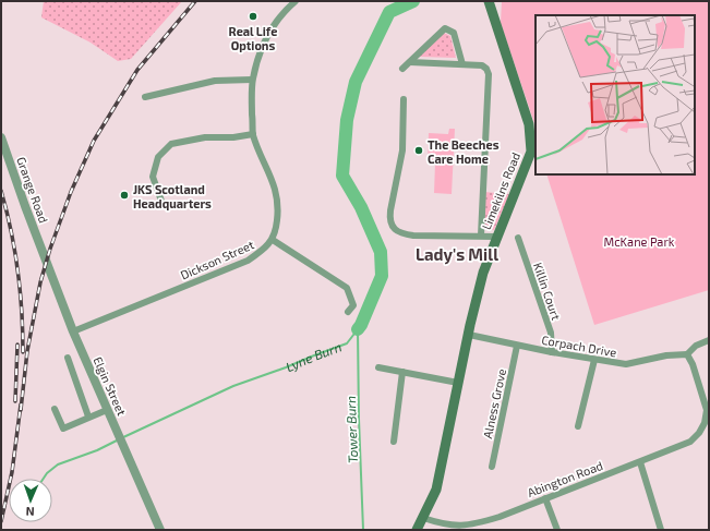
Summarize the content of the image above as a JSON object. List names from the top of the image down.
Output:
{
  "streets": {
    "main road": ["Limekilns Road"],
    "street": [
      "Grange Road",
      "Dickson Street",
      "Killin Court",
      "Corpach Drive",
      "Elgin Street",
      "Alness Grove",
      "Abington Road"
    ]
  },
  "crossings": [
    ["Grange Road", "Elgin Street"],
    ["Limekilns Road", "Corpach Drive"],
    ["Limekilns Road", "Abington Road"],
    ["Dickson Street", "Elgin Street"],
    ["Killin Court", "Corpach Drive"],
    ["Corpach Drive", "Alness Grove"]
  ],
  "districts": ["Lady's Mill"],
  "water": ["Lyne Burn", "Tower Burn"],
  "parks": ["McKane Park"],
  "places": ["Real Life Options", "The Beeches Care Home", "JKS Scotland Headquarters"],
  "north": "bottom"
}
